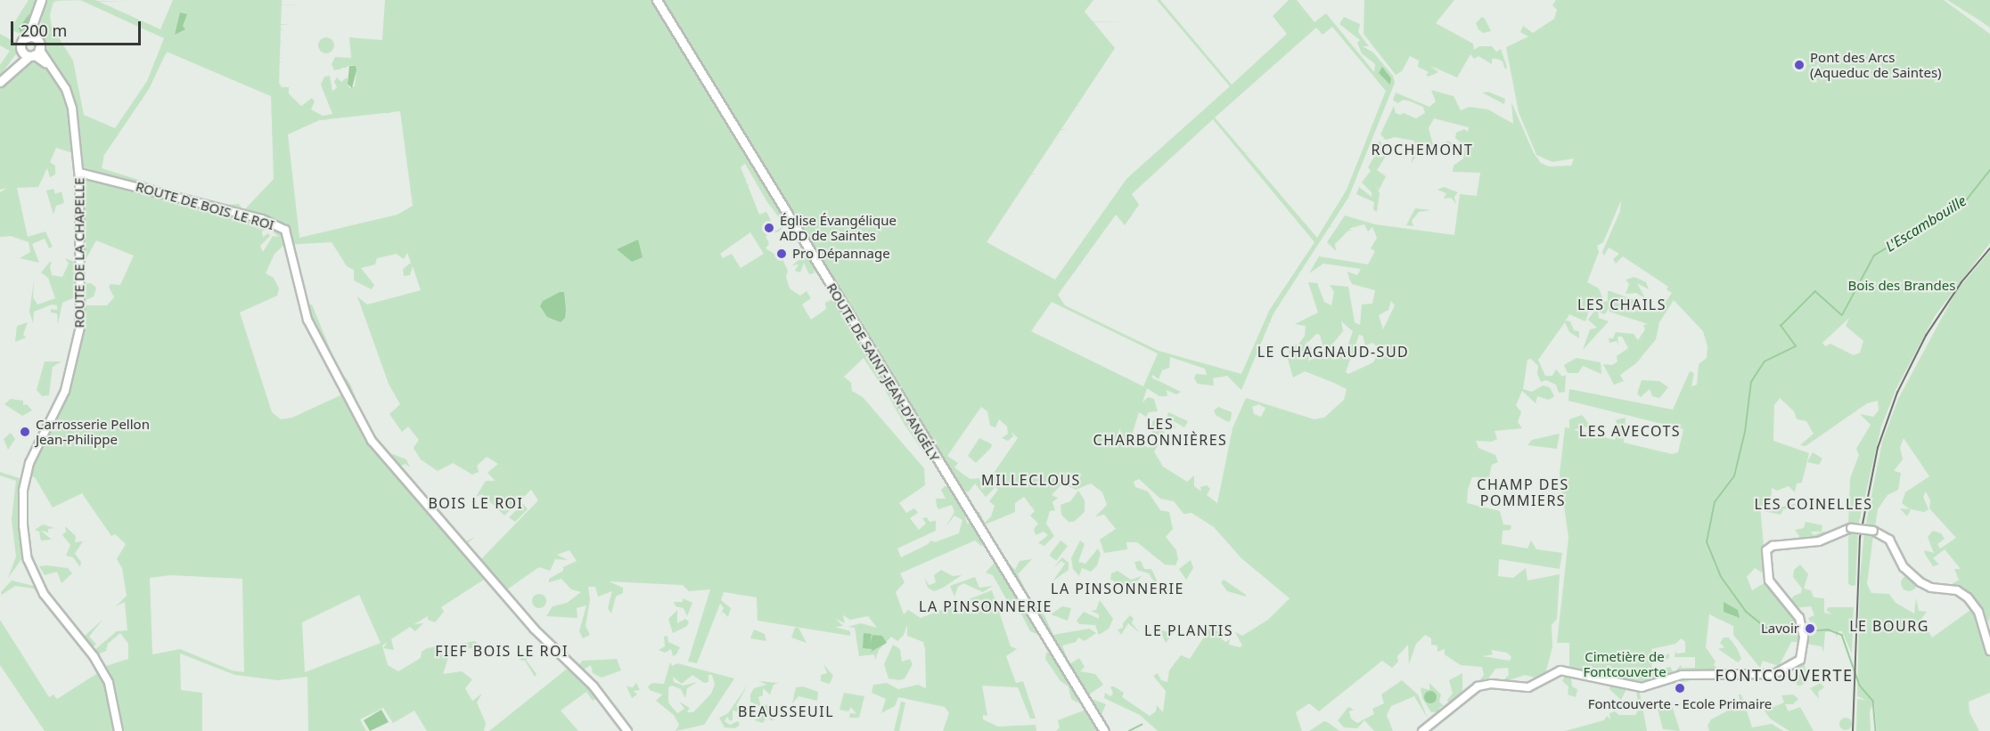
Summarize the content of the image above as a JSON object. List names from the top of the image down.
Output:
{
  "streets": {
    "main road": ["ROUTE DE LA CHAPELLE", "ROUTE DE SAINT-JEAN-D'ANGÉLY"],
    "street": ["ROUTE DE BOIS LE ROI"]
  },
  "crossings": [
    ["ROUTE DE BOIS LE ROI", "ROUTE DE LA CHAPELLE"]
  ],
  "districts": [
    "ROCHEMONT",
    "LES CHAILS",
    "LE CHAGNAUD-SUD",
    "LES CHARBONNIÈRES",
    "LES AVECOTS",
    "MILLECLOUS",
    "CHAMP DES POMMIERS",
    "BOIS LE ROI",
    "LES COINELLES",
    "LA PINSONNERIE",
    "LA PINSONNERIE",
    "LE BOURG",
    "LE PLANTIS",
    "FIEF BOIS LE ROI",
    "FONTCOUVERTE",
    "BEAUSSEUIL"
  ],
  "water": ["L'Escambouille"],
  "parks": ["Bois des Brandes", "Cimetière de Fontcouverte"],
  "places": [
    "Pont des Arcs (Aqueduc de Saintes)",
    "Église Évangélique ADD de Saintes",
    "Pro Dépannage",
    "Carrosserie Pellon Jean-Philippe",
    "Lavoir",
    "Fontcouverte - Ecole Primaire"
  ],
  "scale_bar": "200 m"
}
